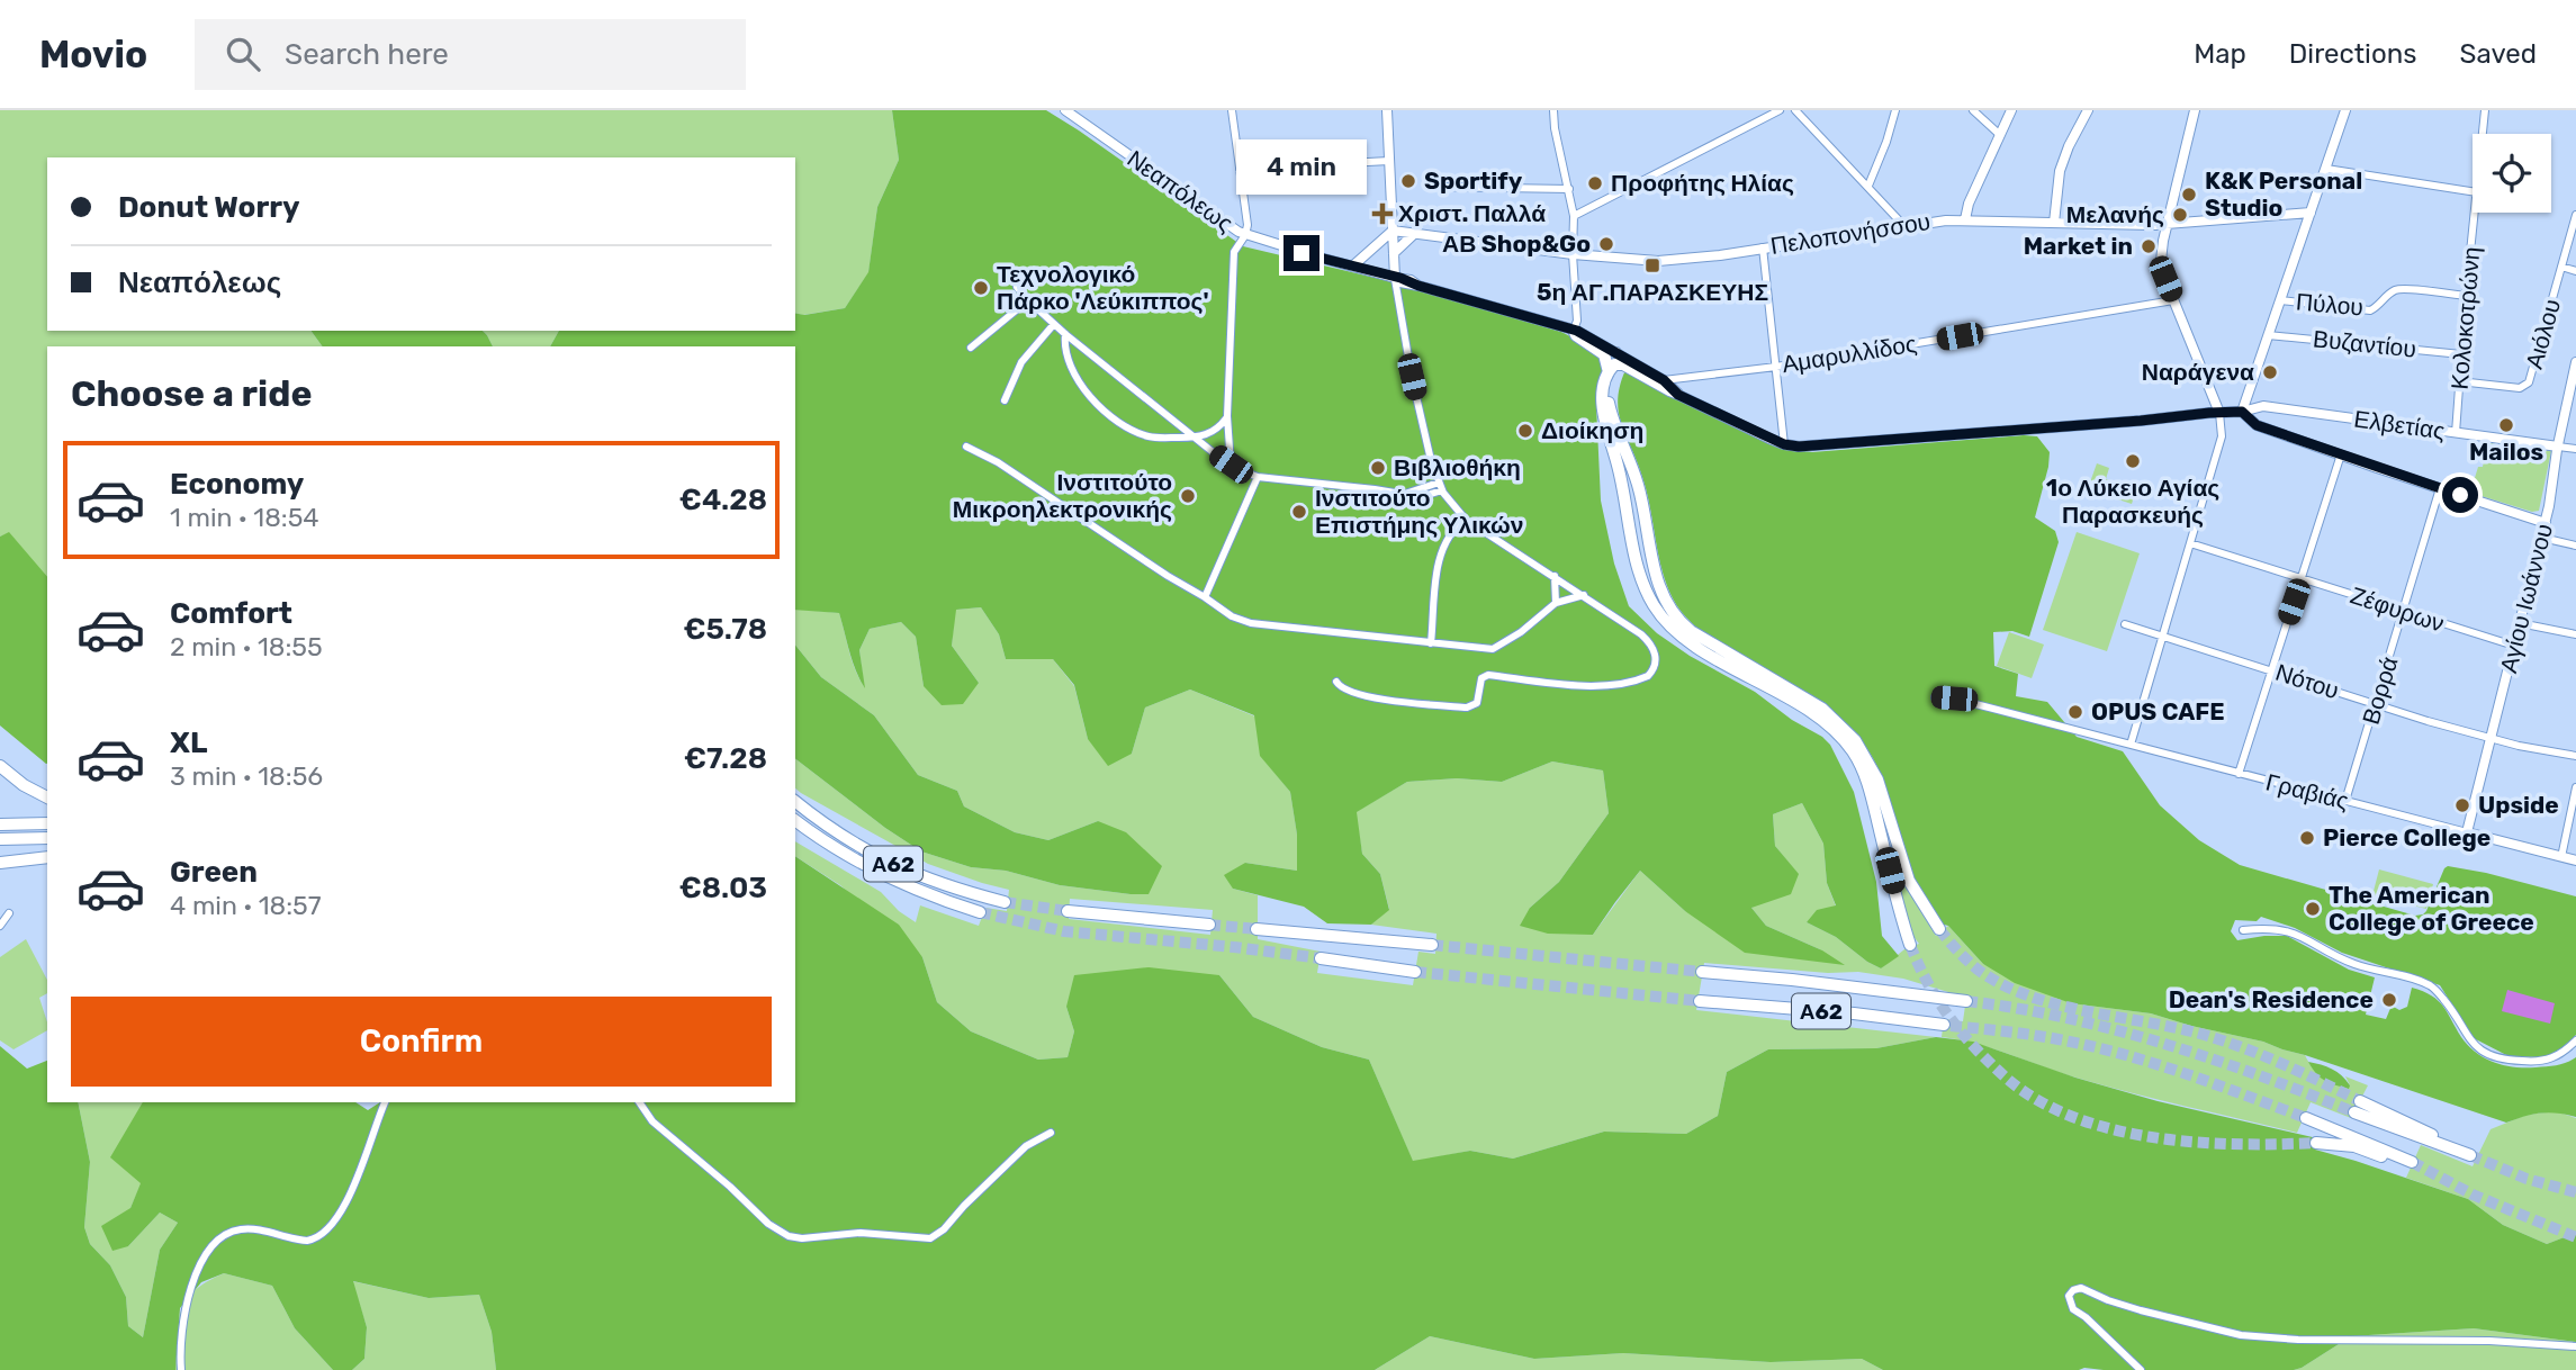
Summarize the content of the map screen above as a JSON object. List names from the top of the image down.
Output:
{
  "streets": {
    "highway": ["Α62"],
    "street": [
      "Νεαπόλεως",
      "Πελοπονήσσου",
      "Πύλου",
      "Κολοκοτρώνη",
      "Αιόλου",
      "Βυζαντίου",
      "Αμαρυλλίδος",
      "Ελβετίας",
      "Αγίου Ιωάννου",
      "Ζέφυρων",
      "Νότου",
      "Βορρά",
      "Γραβιάς"
    ]
  },
  "crossings": [
    ["Πύλου", "Κολοκοτρώνη"],
    ["Κολοκοτρώνη", "Αιόλου"],
    ["Κολοκοτρώνη", "Βυζαντίου"],
    ["Κολοκοτρώνη", "Ελβετίας"],
    ["Ελβετίας", "Αγίου Ιωάννου"],
    ["Αγίου Ιωάννου", "Ζέφυρων"],
    ["Αγίου Ιωάννου", "Νότου"],
    ["Αγίου Ιωάννου", "Γραβιάς"],
    ["Ζέφυρων", "Βορρά"],
    ["Νότου", "Βορρά"],
    ["Βορρά", "Γραβιάς"]
  ],
  "places": {
    "other": [
      "Sportify",
      "Προφήτης Ηλίας",
      "K&K Personal Studio",
      "Μελανής",
      "ΑΒ Shop&Go",
      "Market in",
      "Τεχνολογικό Πάρκο 'Λεύκιππος'",
      "Ναράγενα",
      "Mailos",
      "Διοίκηση",
      "1ο Λύκειο Αγίας Παρασκευής",
      "Βιβλιοθήκη",
      "Ινστιτούτο Μικροηλεκτρονικής",
      "Ινστιτούτο Επιστήμης Υλικών",
      "OPUS CAFE",
      "Upside",
      "Pierce College",
      "The American College of Greece",
      "Dean's Residence"
    ],
    "health": ["Χριστ. Παλλά"],
    "transit": ["5η ΑΓ.ΠΑΡΑΣΚΕΥΗΣ"]
  },
  "page": {
    "header": "Movio",
    "search": "Search here",
    "nav": ["Map", "Directions", "Saved"],
    "bubble": "4 min",
    "banner": ["Donut Worry", "Νεαπόλεως"],
    "heading": "Choose a ride",
    "list": [
      {
        "name": "Economy",
        "note": "1 min · 18:54",
        "value": "€4.28"
      },
      {
        "name": "Comfort",
        "note": "2 min · 18:55",
        "value": "€5.78"
      },
      {
        "name": "XL",
        "note": "3 min · 18:56",
        "value": "€7.28"
      },
      {
        "name": "Green",
        "note": "4 min · 18:57",
        "value": "€8.03"
      }
    ],
    "buttons": "Confirm"
  }
}
